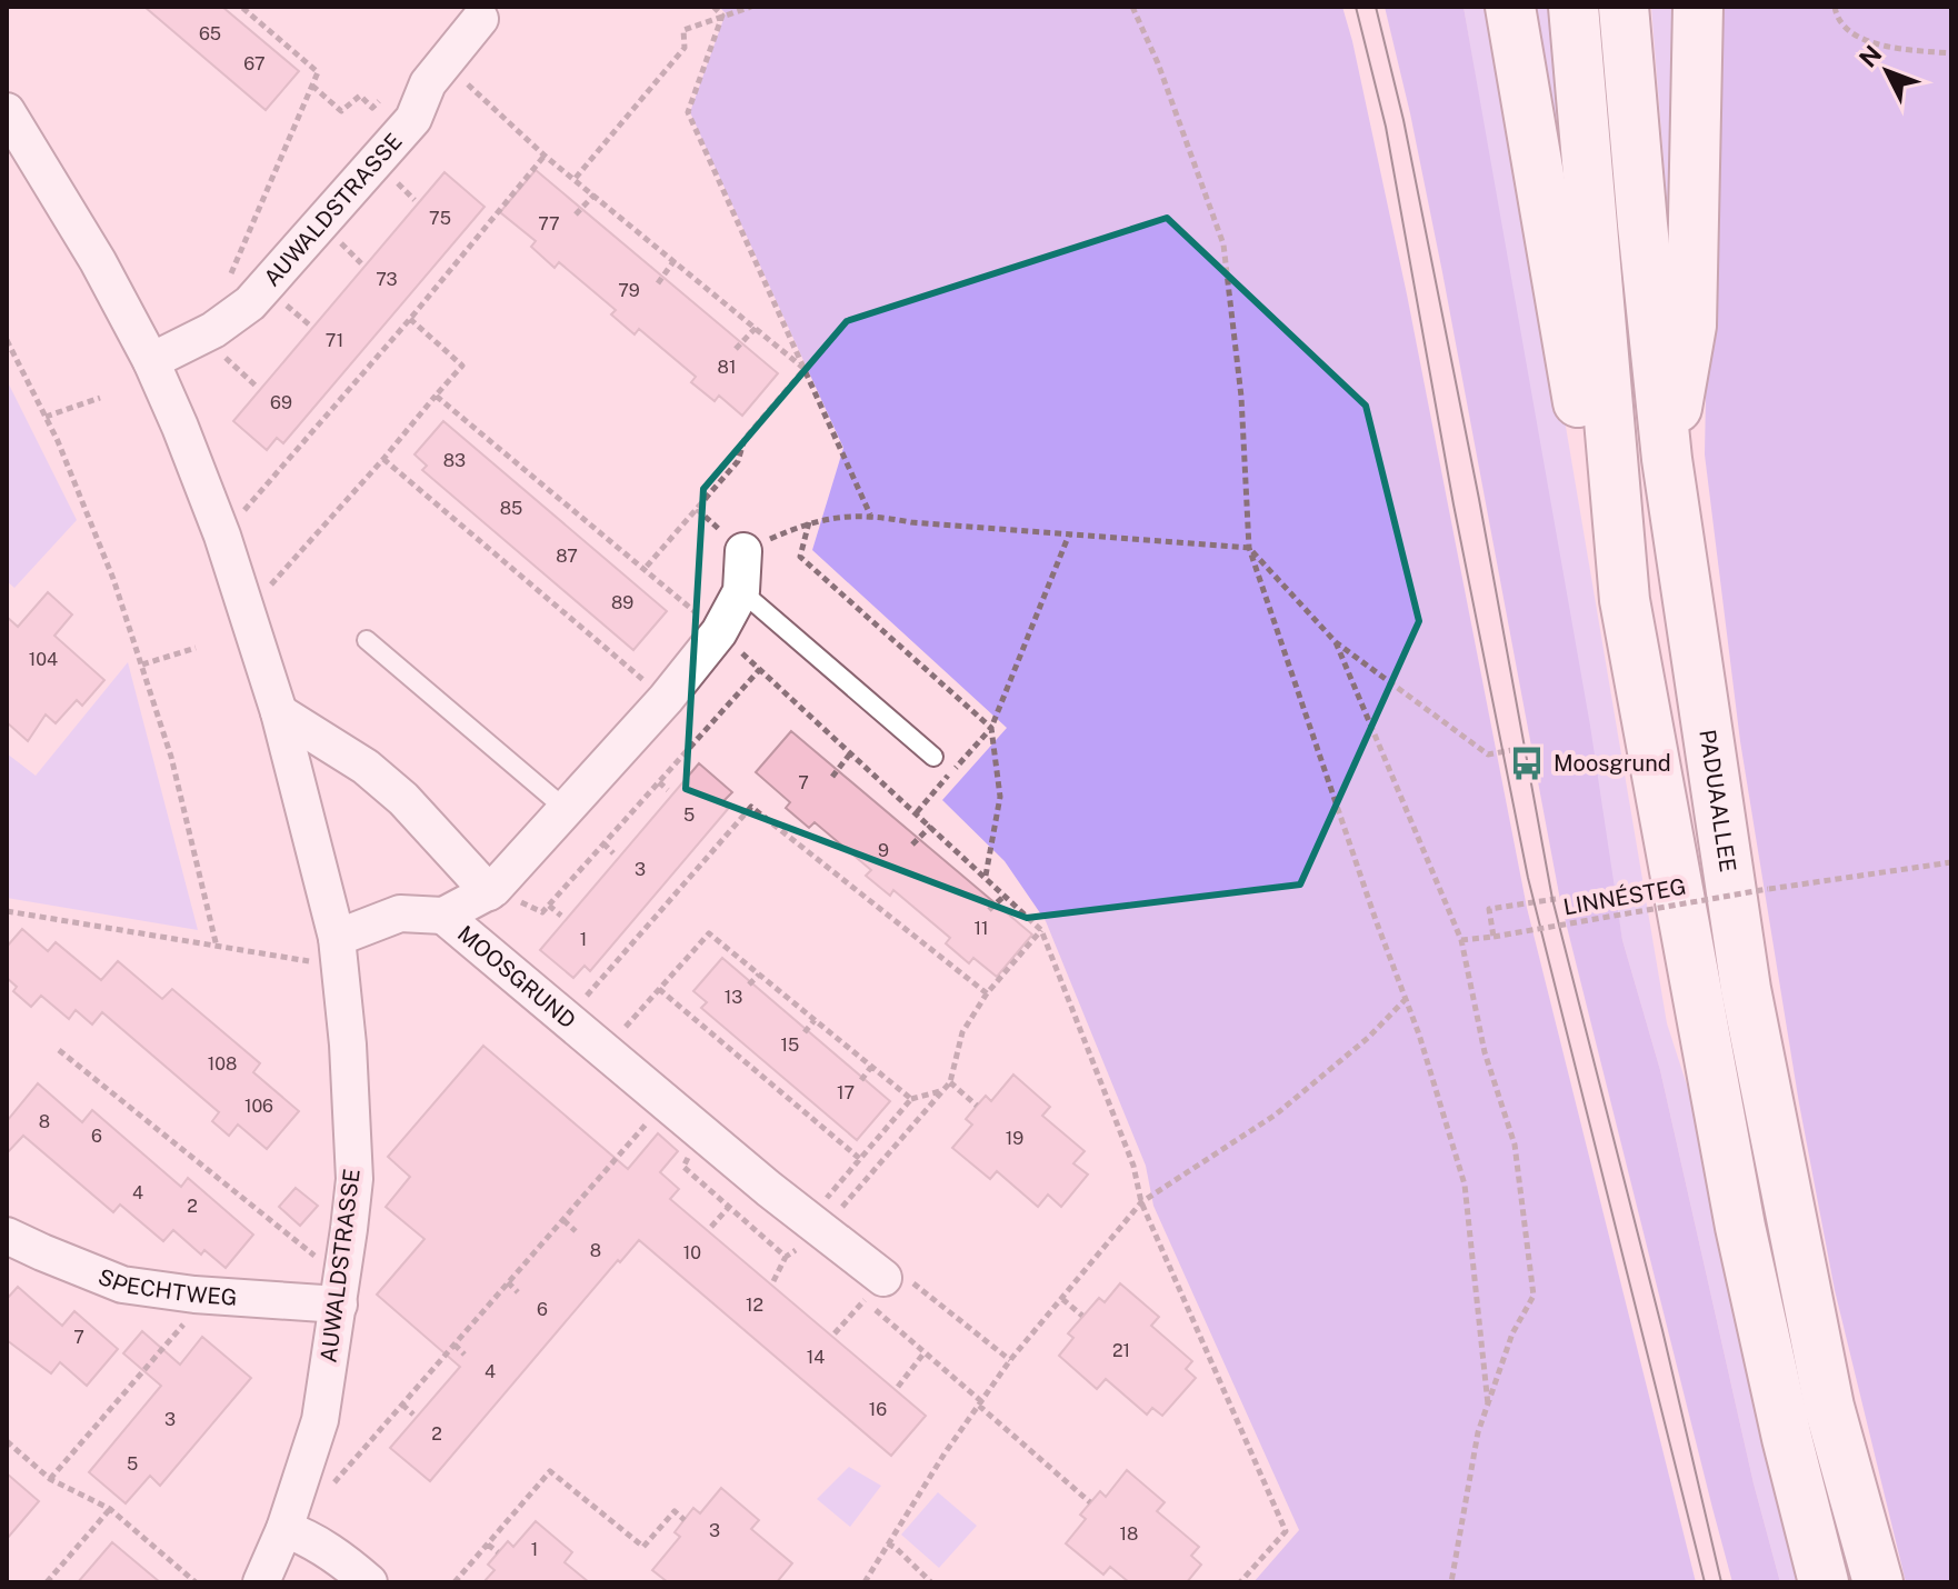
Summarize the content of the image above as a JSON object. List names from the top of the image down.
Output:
{
  "streets": {
    "highway": ["PADUAALLEE"],
    "street": ["AUWALDSTRASSE", "MOOSGRUND", "SPECHTWEG"],
    "path": ["LINNÉSTEG"]
  },
  "crossings": [
    ["AUWALDSTRASSE", "SPECHTWEG"]
  ],
  "places": {
    "bus stop": ["Moosgrund"]
  },
  "house_numbers": [
    "65",
    "67",
    "75",
    "77",
    "73",
    "79",
    "71",
    "81",
    "69",
    "83",
    "85",
    "87",
    "89",
    "104",
    "7",
    "5",
    "9",
    "3",
    "11",
    "1",
    "13",
    "15",
    "108",
    "17",
    "106",
    "8",
    "6",
    "19",
    "4",
    "2",
    "8",
    "10",
    "12",
    "6",
    "7",
    "21",
    "14",
    "4",
    "16",
    "3",
    "2",
    "5",
    "3",
    "18",
    "1"
  ],
  "north": "top left"
}
